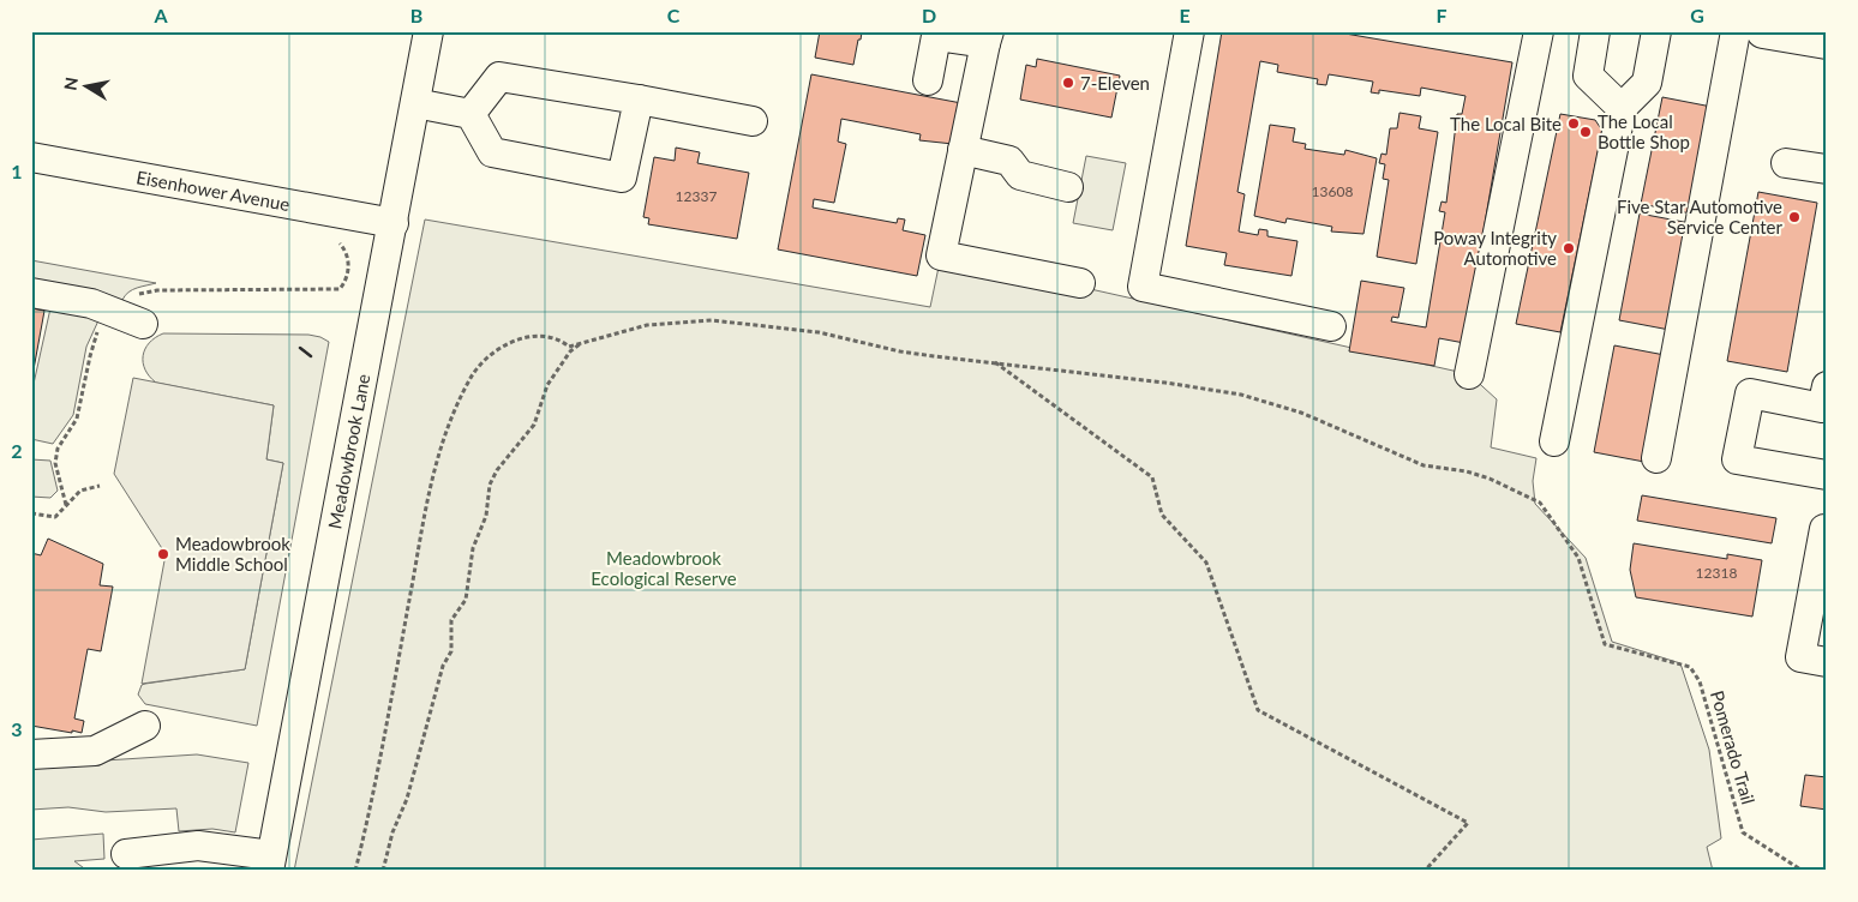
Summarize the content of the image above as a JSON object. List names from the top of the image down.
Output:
{
  "streets": {
    "street": ["Eisenhower Avenue", "Meadowbrook Lane"],
    "path": ["Pomerado Trail"]
  },
  "crossings": [
    ["Eisenhower Avenue", "Meadowbrook Lane"]
  ],
  "parks": ["Meadowbrook Ecological Reserve"],
  "places": [
    "7-Eleven",
    "The Local Bite",
    "The Local Bottle Shop",
    "Five Star Automotive Service Center",
    "Poway Integrity Automotive",
    "Meadowbrook Middle School"
  ],
  "house_numbers": ["13608", "12337", "12318"],
  "north": "left",
  "grid": {
    "columns": [
      "A",
      "B",
      "C",
      "D",
      "E",
      "F",
      "G"
    ],
    "rows": ["1", "2", "3"]
  }
}
